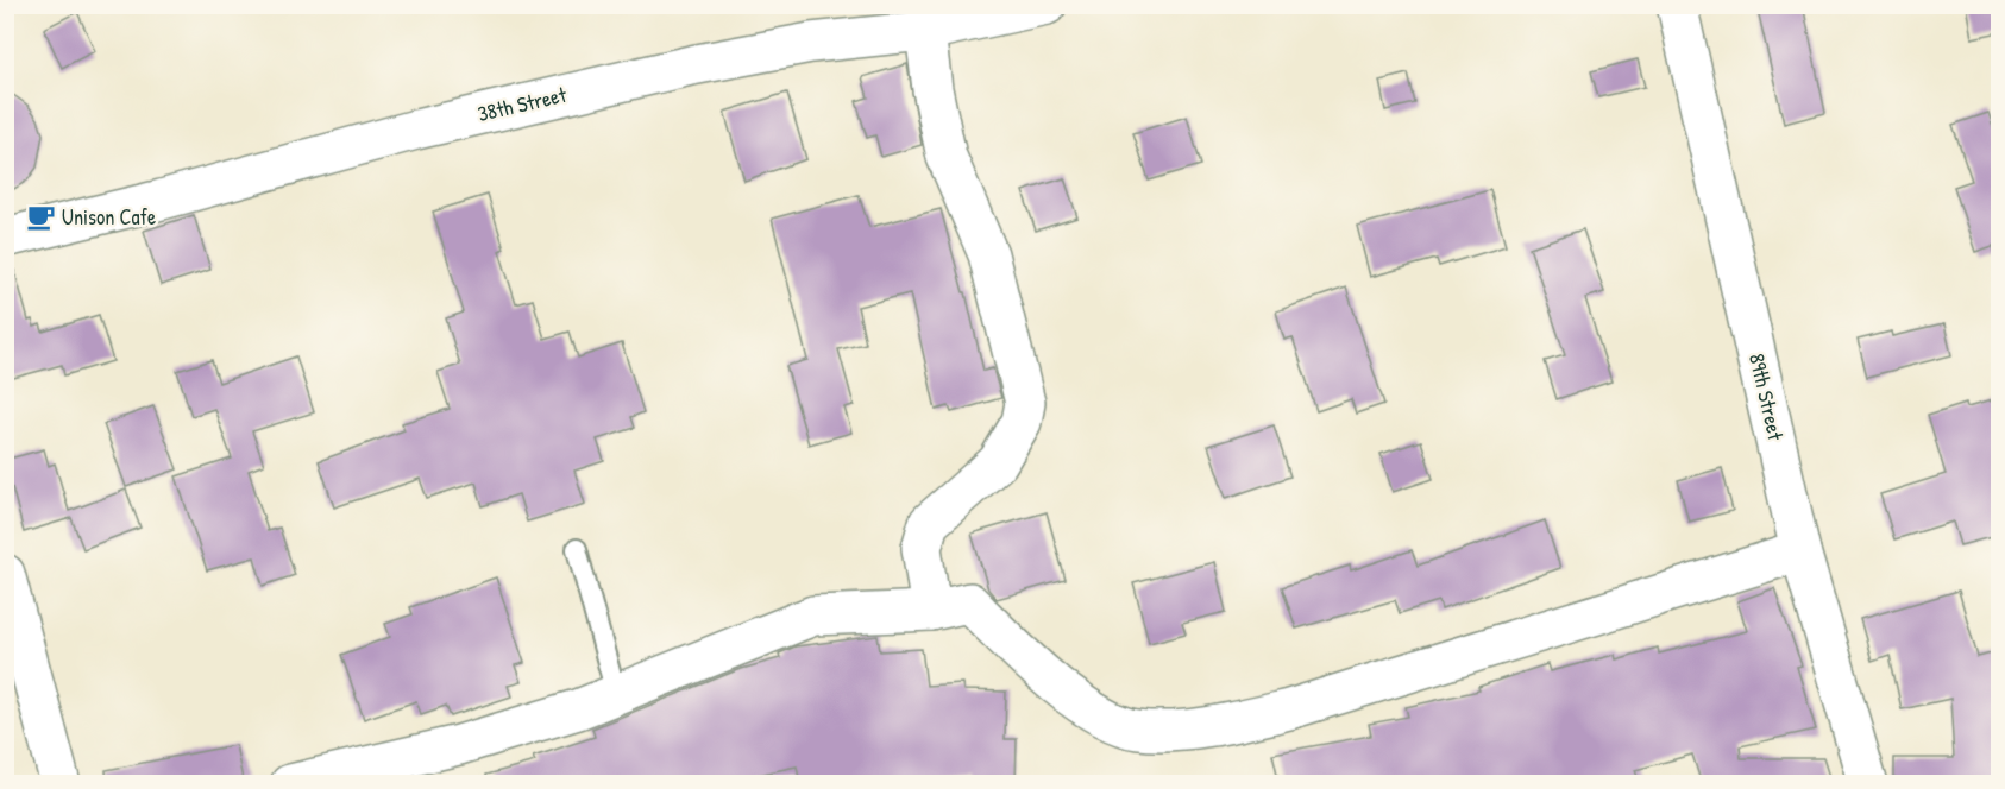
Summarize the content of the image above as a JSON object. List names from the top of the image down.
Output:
{
  "streets": {
    "street": ["38th Street", "89th Street"]
  },
  "places": {
    "cafe": ["Unison Cafe"]
  }
}
